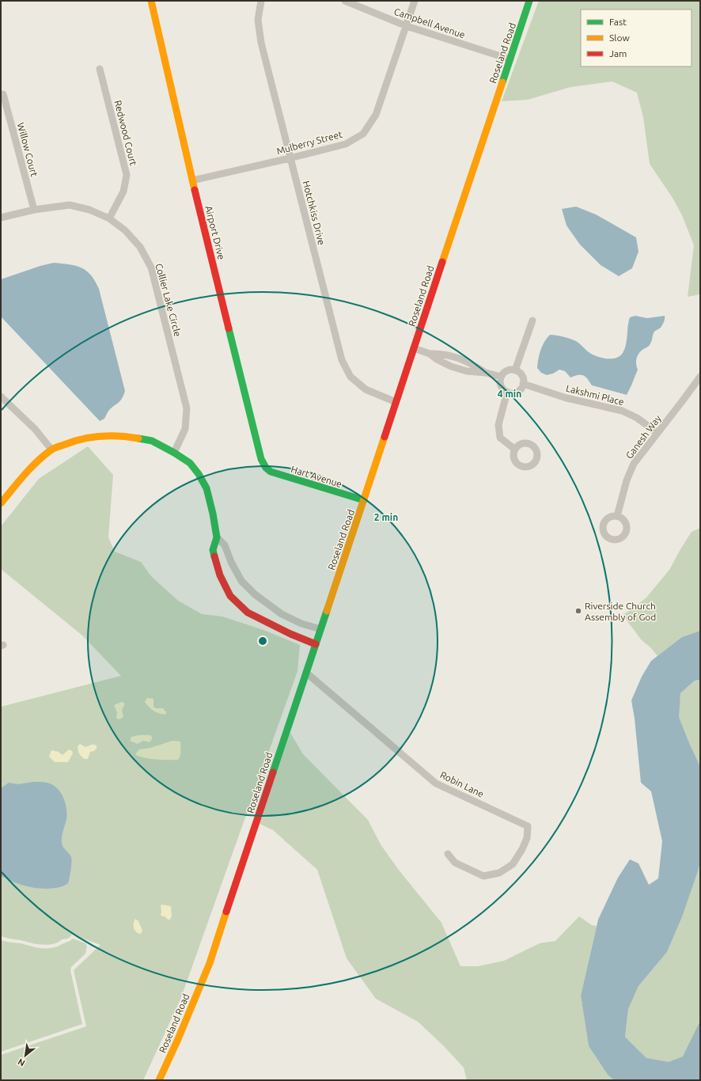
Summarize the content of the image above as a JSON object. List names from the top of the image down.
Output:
{
  "streets": {
    "main road": ["Roseland Road", "Airport Drive", "Hart Avenue"],
    "street": [
      "Campbell Avenue",
      "Redwood Court",
      "Mulberry Street",
      "Willow Court",
      "Hotchkiss Drive",
      "Collier Lake Circle",
      "Lakshmi Place",
      "Ganesh Way",
      "Robin Lane"
    ]
  },
  "crossings": [
    ["Campbell Avenue", "Roseland Road"],
    ["Campbell Avenue", "Mulberry Street"],
    ["Roseland Road", "Hotchkiss Drive"],
    ["Roseland Road", "Hart Avenue"],
    ["Roseland Road", "Robin Lane"],
    ["Redwood Court", "Collier Lake Circle"],
    ["Mulberry Street", "Hotchkiss Drive"],
    ["Mulberry Street", "Airport Drive"],
    ["Willow Court", "Collier Lake Circle"],
    ["Airport Drive", "Hart Avenue"],
    ["Lakshmi Place", "Ganesh Way"]
  ],
  "places": ["Riverside Church Assembly of God"],
  "legend": ["Fast", "Slow", "Jam"],
  "north": "bottom left",
  "rings": ["4 min", "2 min"]
}
